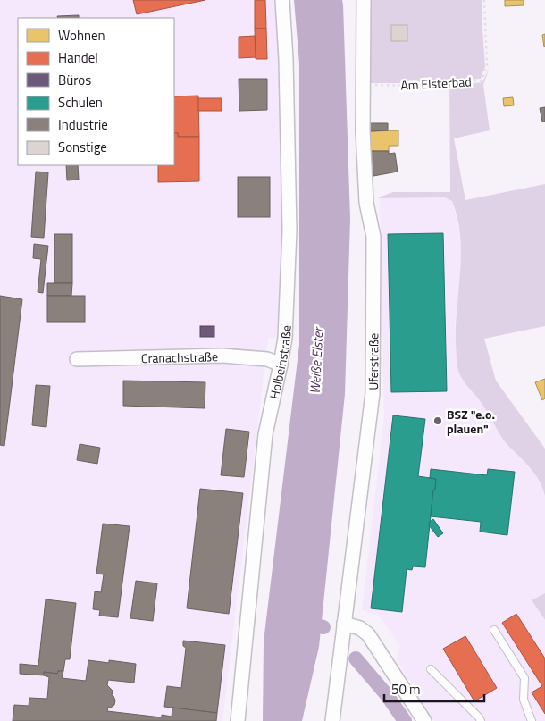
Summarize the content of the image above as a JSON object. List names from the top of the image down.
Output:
{
  "streets": {
    "street": ["Cranachstraße", "Holbeinstraße", "Uferstraße"],
    "path": ["Am Elsterbad"]
  },
  "crossings": [
    ["Am Elsterbad", "Uferstraße"],
    ["Cranachstraße", "Holbeinstraße"]
  ],
  "water": ["Weiße Elster"],
  "places": ["BSZ \"e.o. plauen\""],
  "legend": [
    "Wohnen",
    "Handel",
    "Büros",
    "Schulen",
    "Industrie",
    "Sonstige"
  ],
  "scale_bar": "50 m"
}
